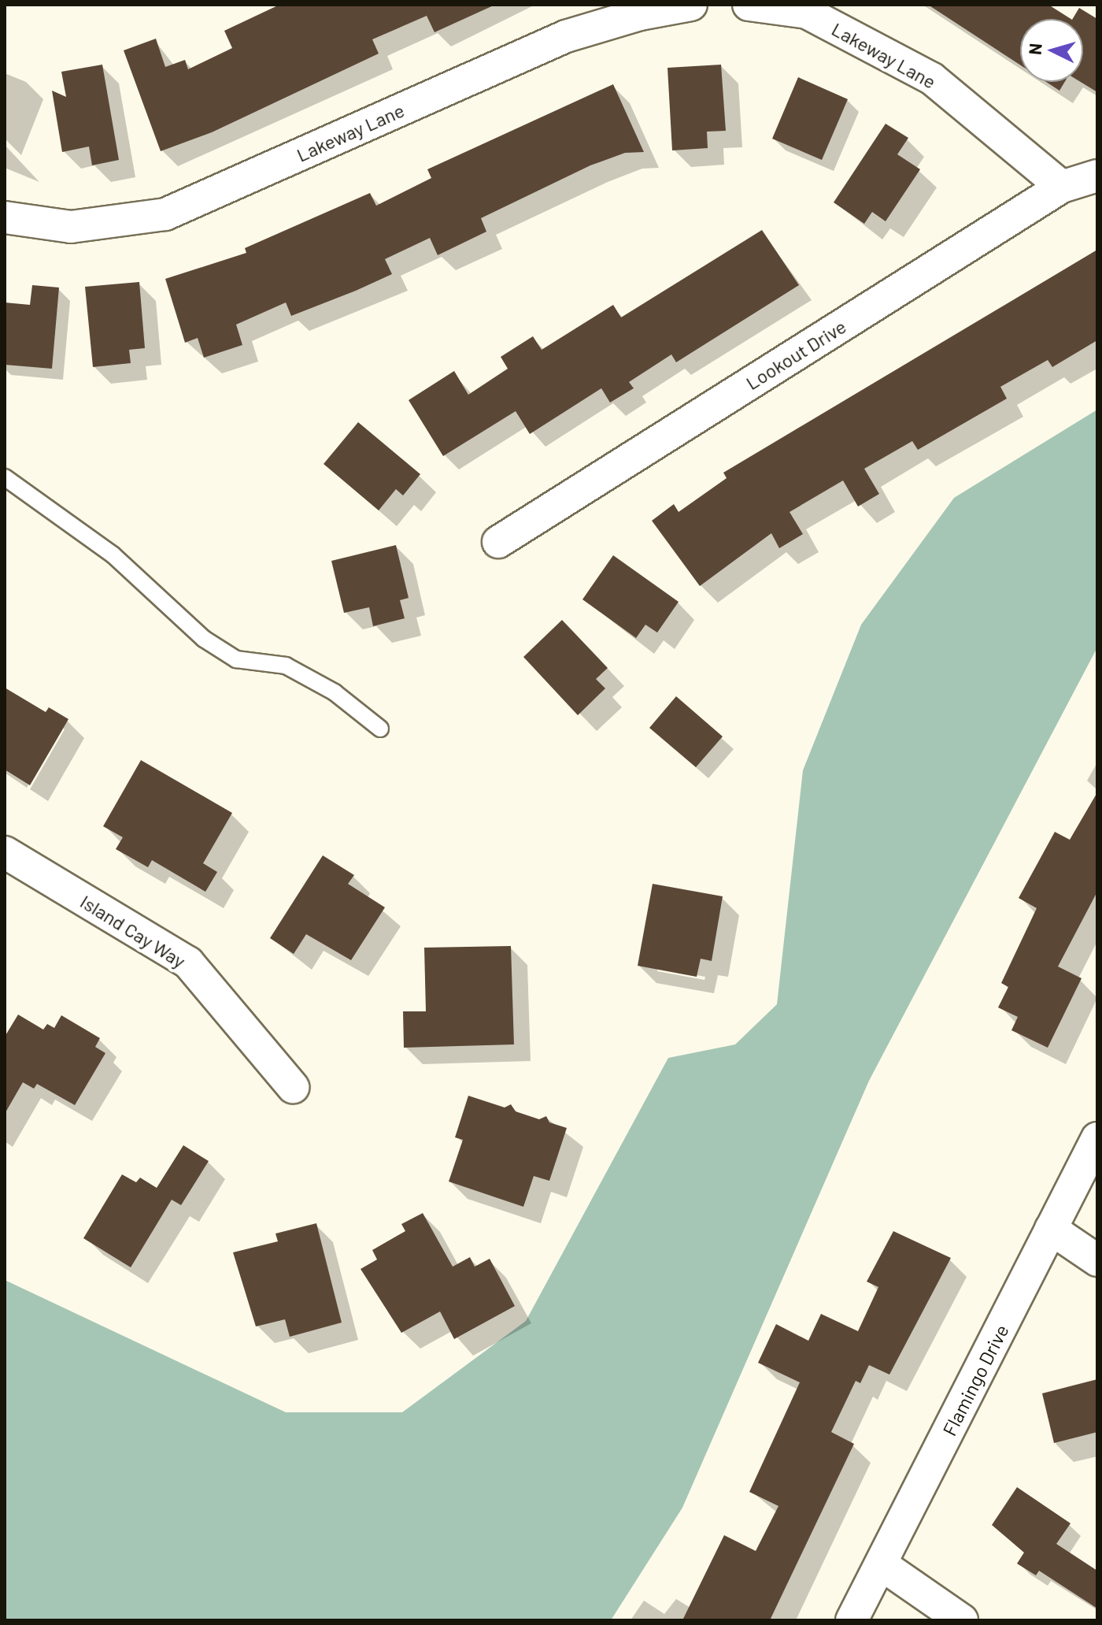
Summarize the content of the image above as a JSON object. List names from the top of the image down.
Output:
{
  "streets": {
    "street": [
      "Lakeway Lane",
      "Lookout Drive",
      "Island Cay Way",
      "Flamingo Drive"
    ]
  },
  "crossings": [
    ["Lakeway Lane", "Lookout Drive"]
  ],
  "north": "left"
}
